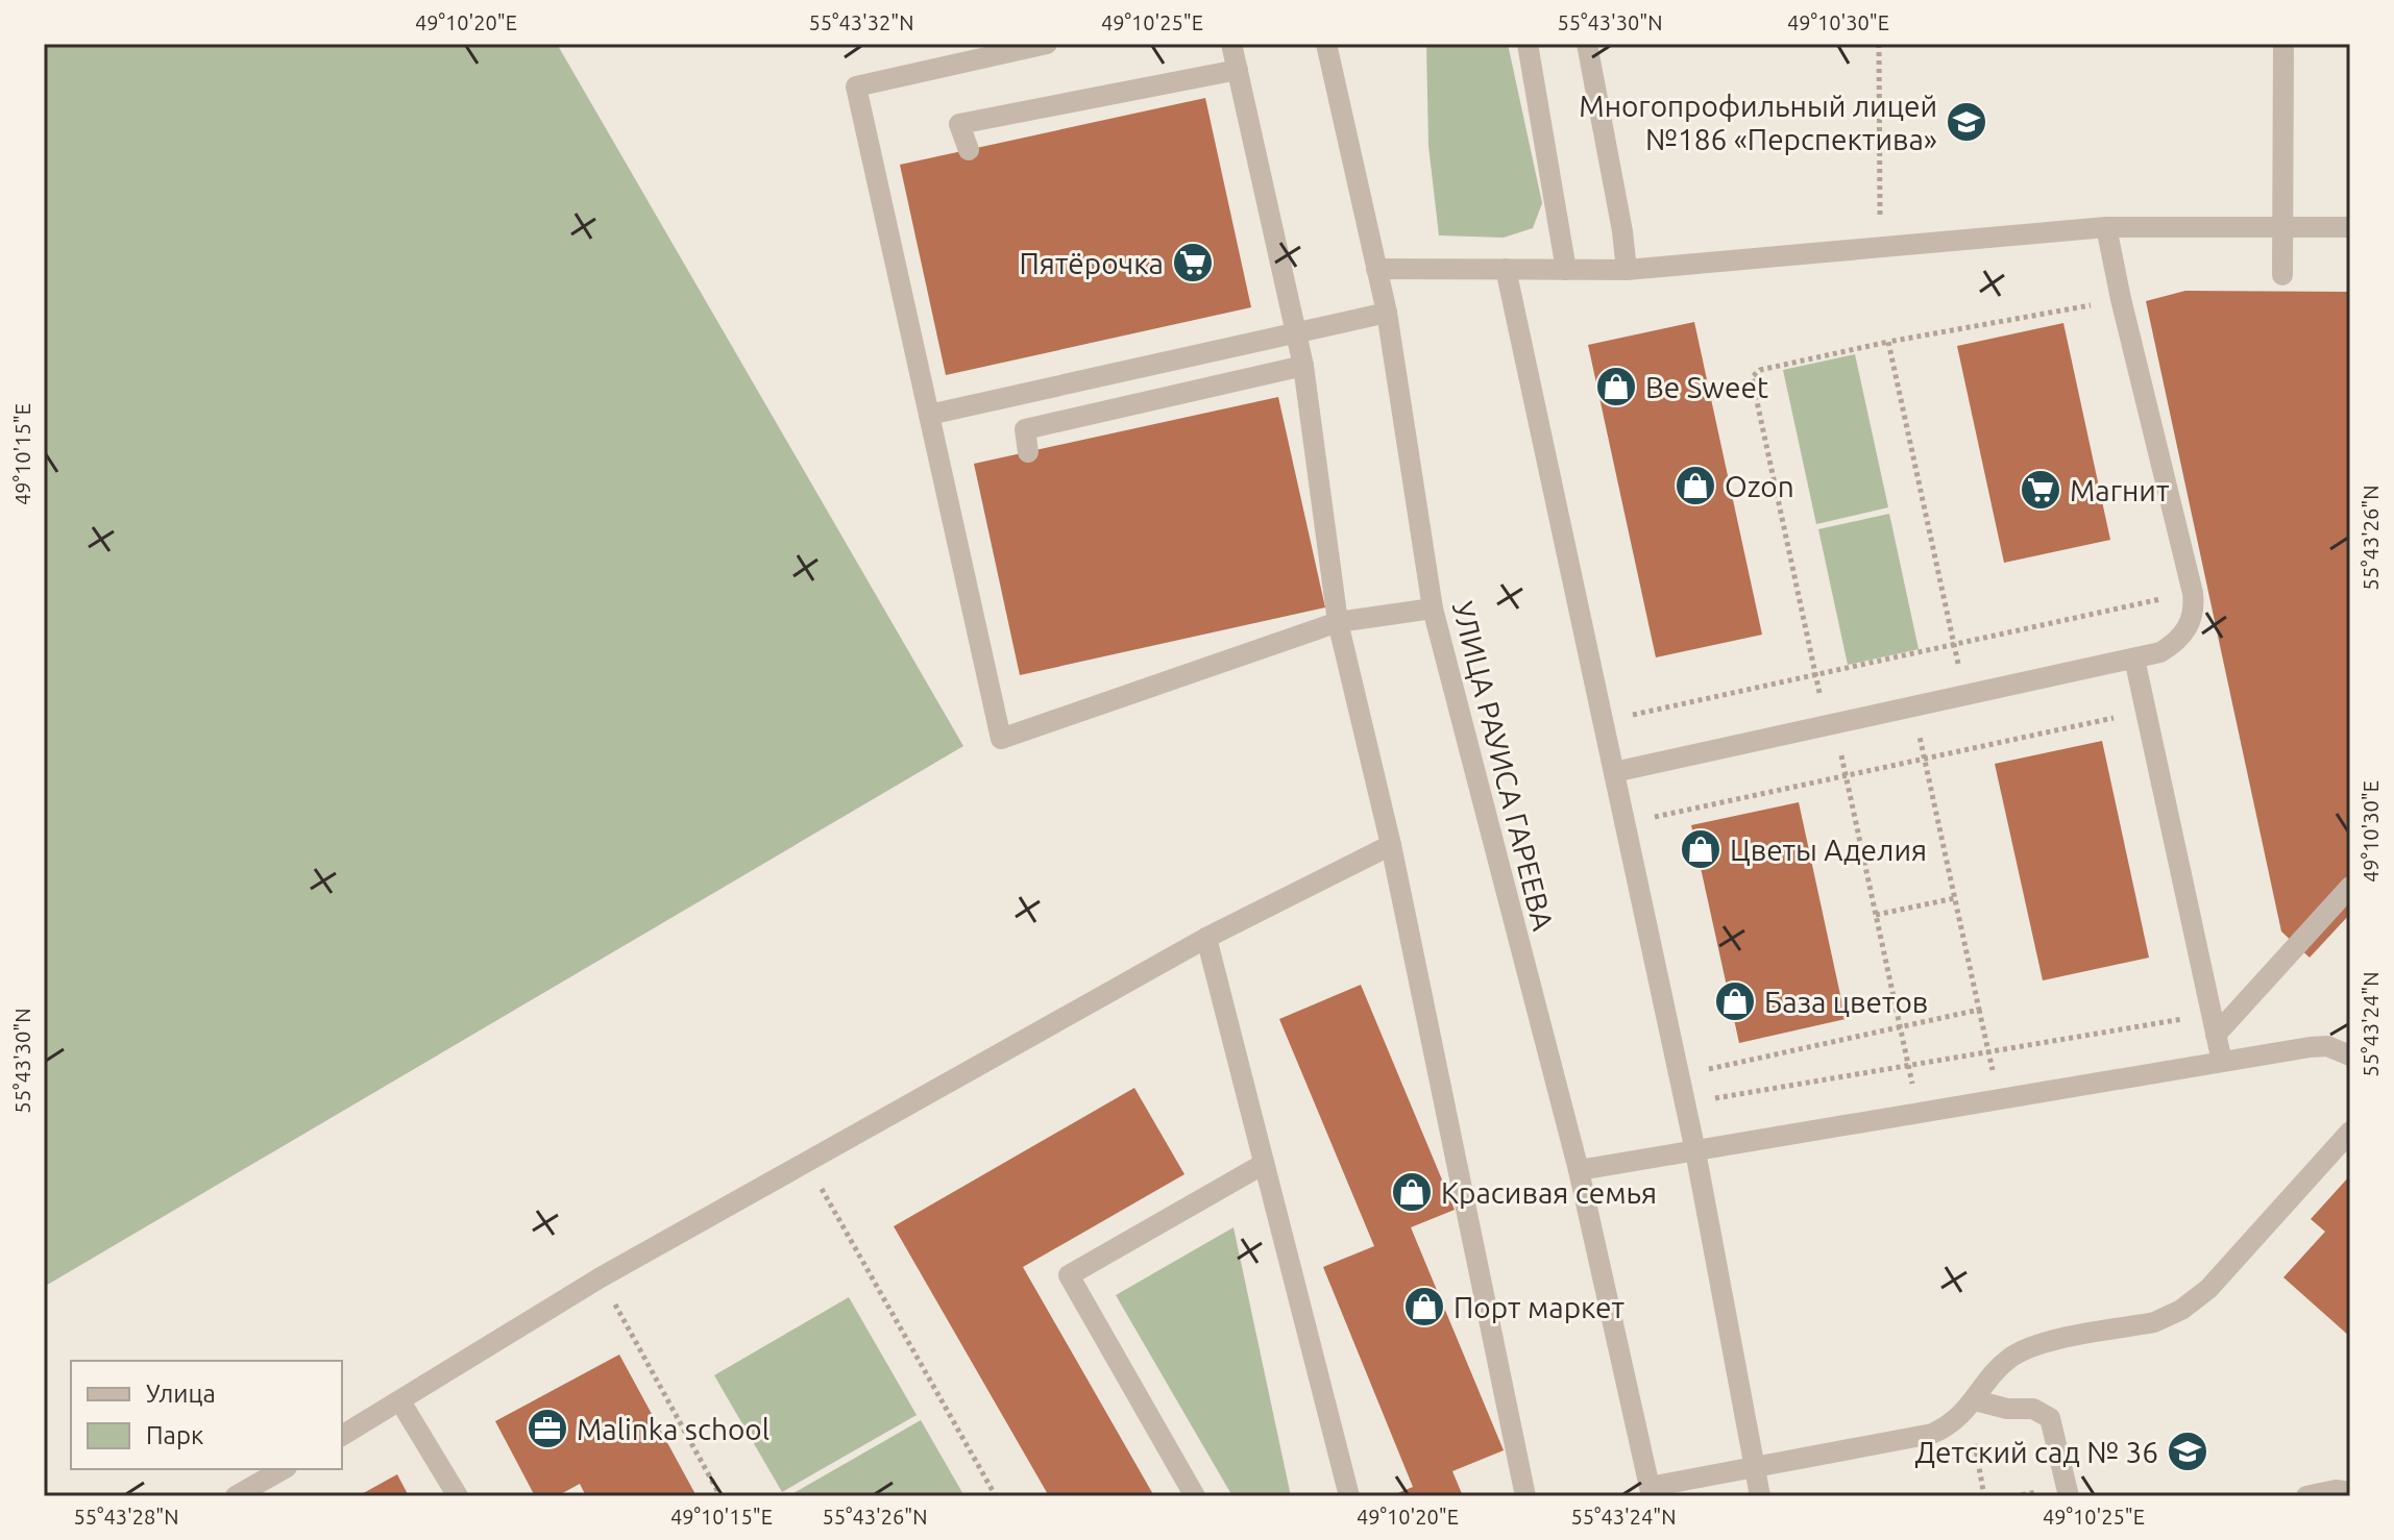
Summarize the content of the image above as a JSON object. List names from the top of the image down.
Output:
{
  "streets": {
    "street": ["УЛИЦА РАУИСА ГАРЕЕВА"]
  },
  "places": {
    "school or university": ["Многопрофильный лицей №186 «Перспектива»", "Детский сад № 36"],
    "supermarket": ["Пятёрочка", "Магнит"],
    "shop": [
      "Be Sweet",
      "Ozon",
      "Цветы Аделия",
      "База цветов",
      "Красивая семья",
      "Порт маркет"
    ],
    "office": ["Malinka school"]
  },
  "legend": ["Улица", "Парк"],
  "coordinates": [
    "49°10'20\"E",
    "55°43'32\"N",
    "49°10'25\"E",
    "55°43'30\"N",
    "49°10'30\"E",
    "49°10'15\"E",
    "55°43'26\"N",
    "55°43'24\"N",
    "55°43'28\"N"
  ]
}
